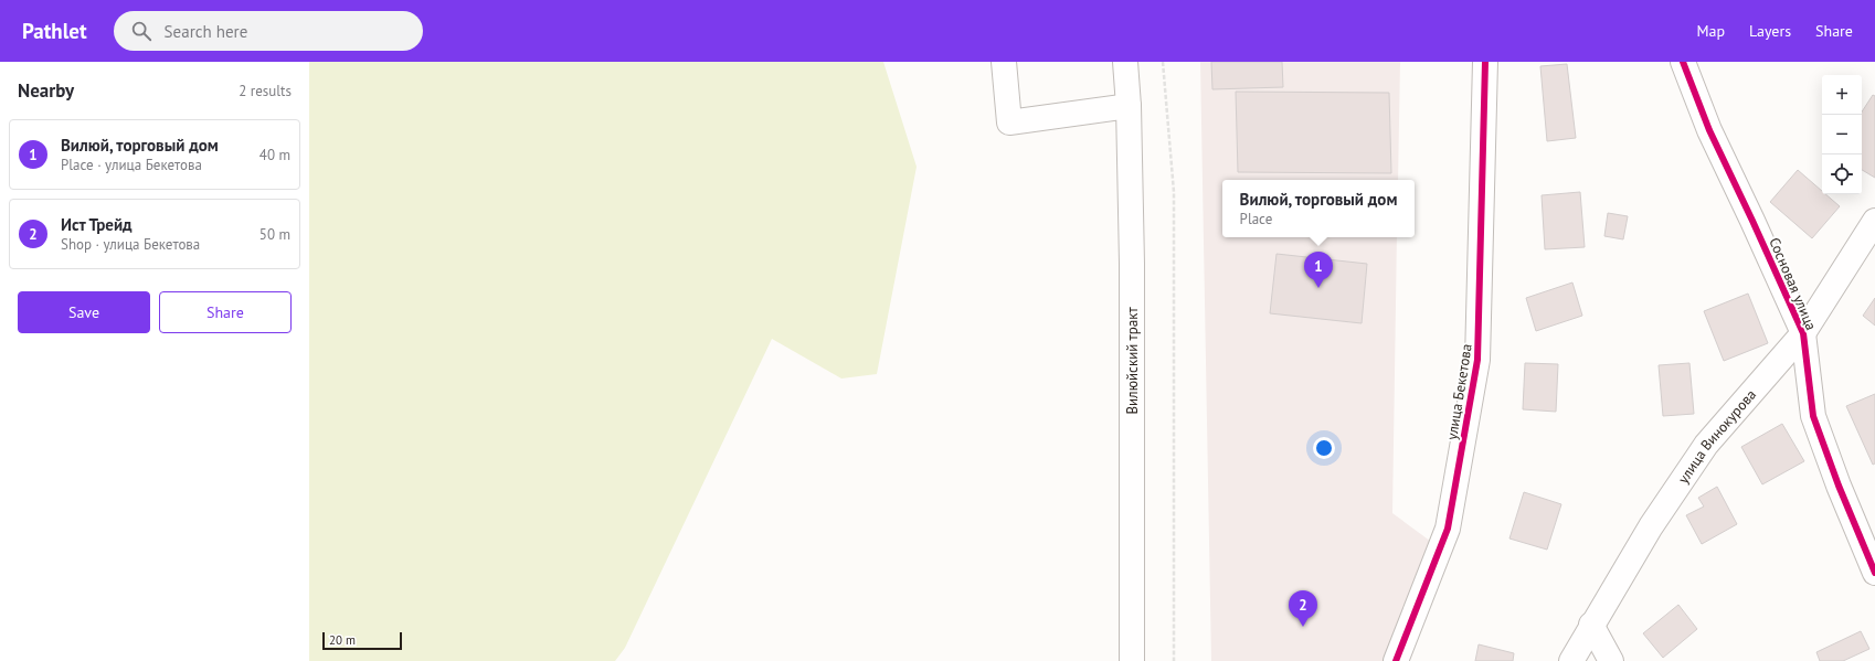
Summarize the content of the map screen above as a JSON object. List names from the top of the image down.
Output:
{
  "streets": {
    "street": [
      "Сосновая улица",
      "Вилюйский тракт",
      "улица Бекетова",
      "улица Винокурова"
    ]
  },
  "crossings": [
    ["Сосновая улица", "улица Винокурова"]
  ],
  "scale_bar": "20 m",
  "page": {
    "header": "Pathlet",
    "search": "Search here",
    "nav": ["Map", "Layers", "Share"],
    "heading": ["Nearby", "2 results"],
    "map_buttons": ["+", "−"],
    "list": [
      {
        "mark": "1",
        "name": "Вилюй, торговый дом",
        "note": "Place · улица Бекетова",
        "value": "40 m"
      },
      {
        "mark": "2",
        "name": "Ист Трейд",
        "note": "Shop · улица Бекетова",
        "value": "50 m"
      }
    ],
    "popup": ["Вилюй, торговый дом", "Place"],
    "pins": ["1", "2"],
    "buttons": ["Save", "Share"],
    "scale": "20 m"
  }
}
